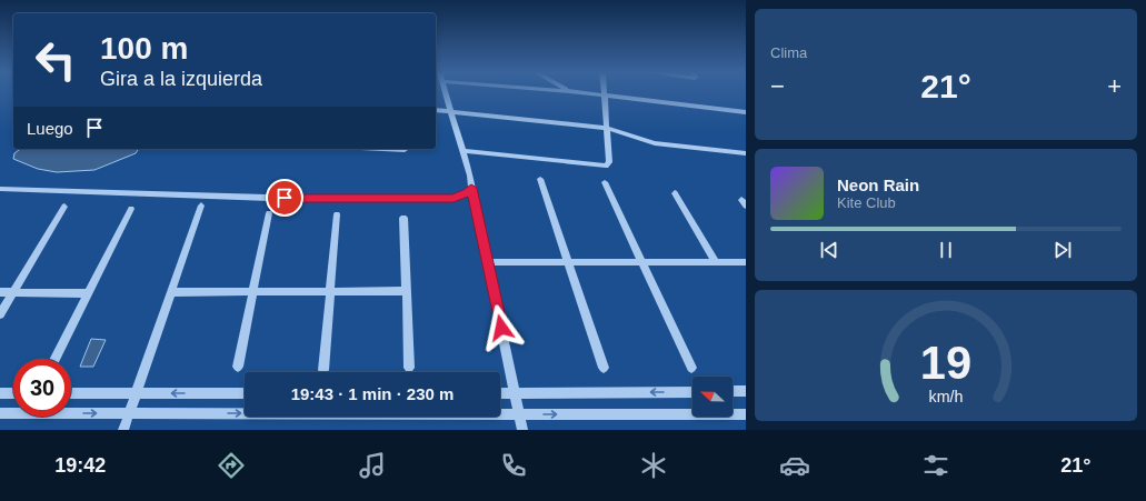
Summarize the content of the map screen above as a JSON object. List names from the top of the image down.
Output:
{
  "north": "left",
  "page": {
    "tile": "Clima",
    "turn": ["100 m", "Gira a la izquierda"],
    "heat": ["−", "21°", "+"],
    "then": "Luego",
    "song": ["Neon Rain", "Kite Club"],
    "limit": "30",
    "trip": "19:43 · 1 min · 230 m",
    "tabs": ["19:42", "21°"],
    "gauge": ["19", "km/h"]
  }
}
